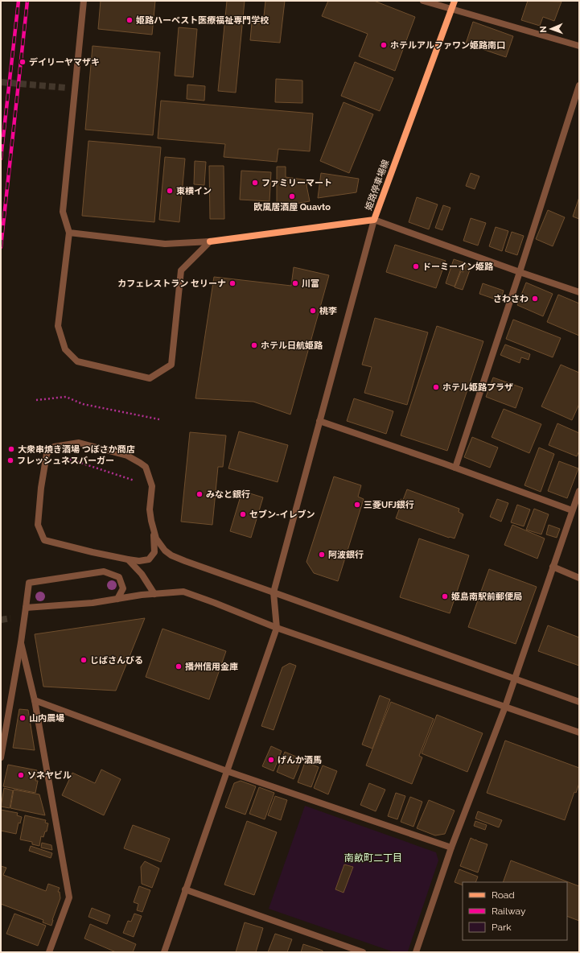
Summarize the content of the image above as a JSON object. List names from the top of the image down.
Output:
{
  "streets": {
    "main road": ["姫路停車場線"]
  },
  "districts": ["南畝町二丁目"],
  "places": [
    "姫路ハーベスト医療福祉専門学校",
    "ホテルアルファワン姫路南口",
    "デイリーヤマザキ",
    "ファミリーマート",
    "東横イン",
    "欧風居酒屋 Quavto",
    "ドーミーイン姫路",
    "カフェレストラン セリーナ",
    "川富",
    "さわさわ",
    "桃李",
    "ホテル日航姫路",
    "ホテル姫路プラザ",
    "大衆串焼き酒場 つぼさか商店",
    "フレッシュネスバーガー",
    "みなと銀行",
    "三菱UFJ銀行",
    "セブン-イレブン",
    "阿波銀行",
    "姫島南駅前郵便局",
    "じばさんびる",
    "播州信用金庫",
    "山内農場",
    "げんか酒馬",
    "ソネヤビル"
  ],
  "legend": ["Road", "Railway", "Park"],
  "north": "left"
}
